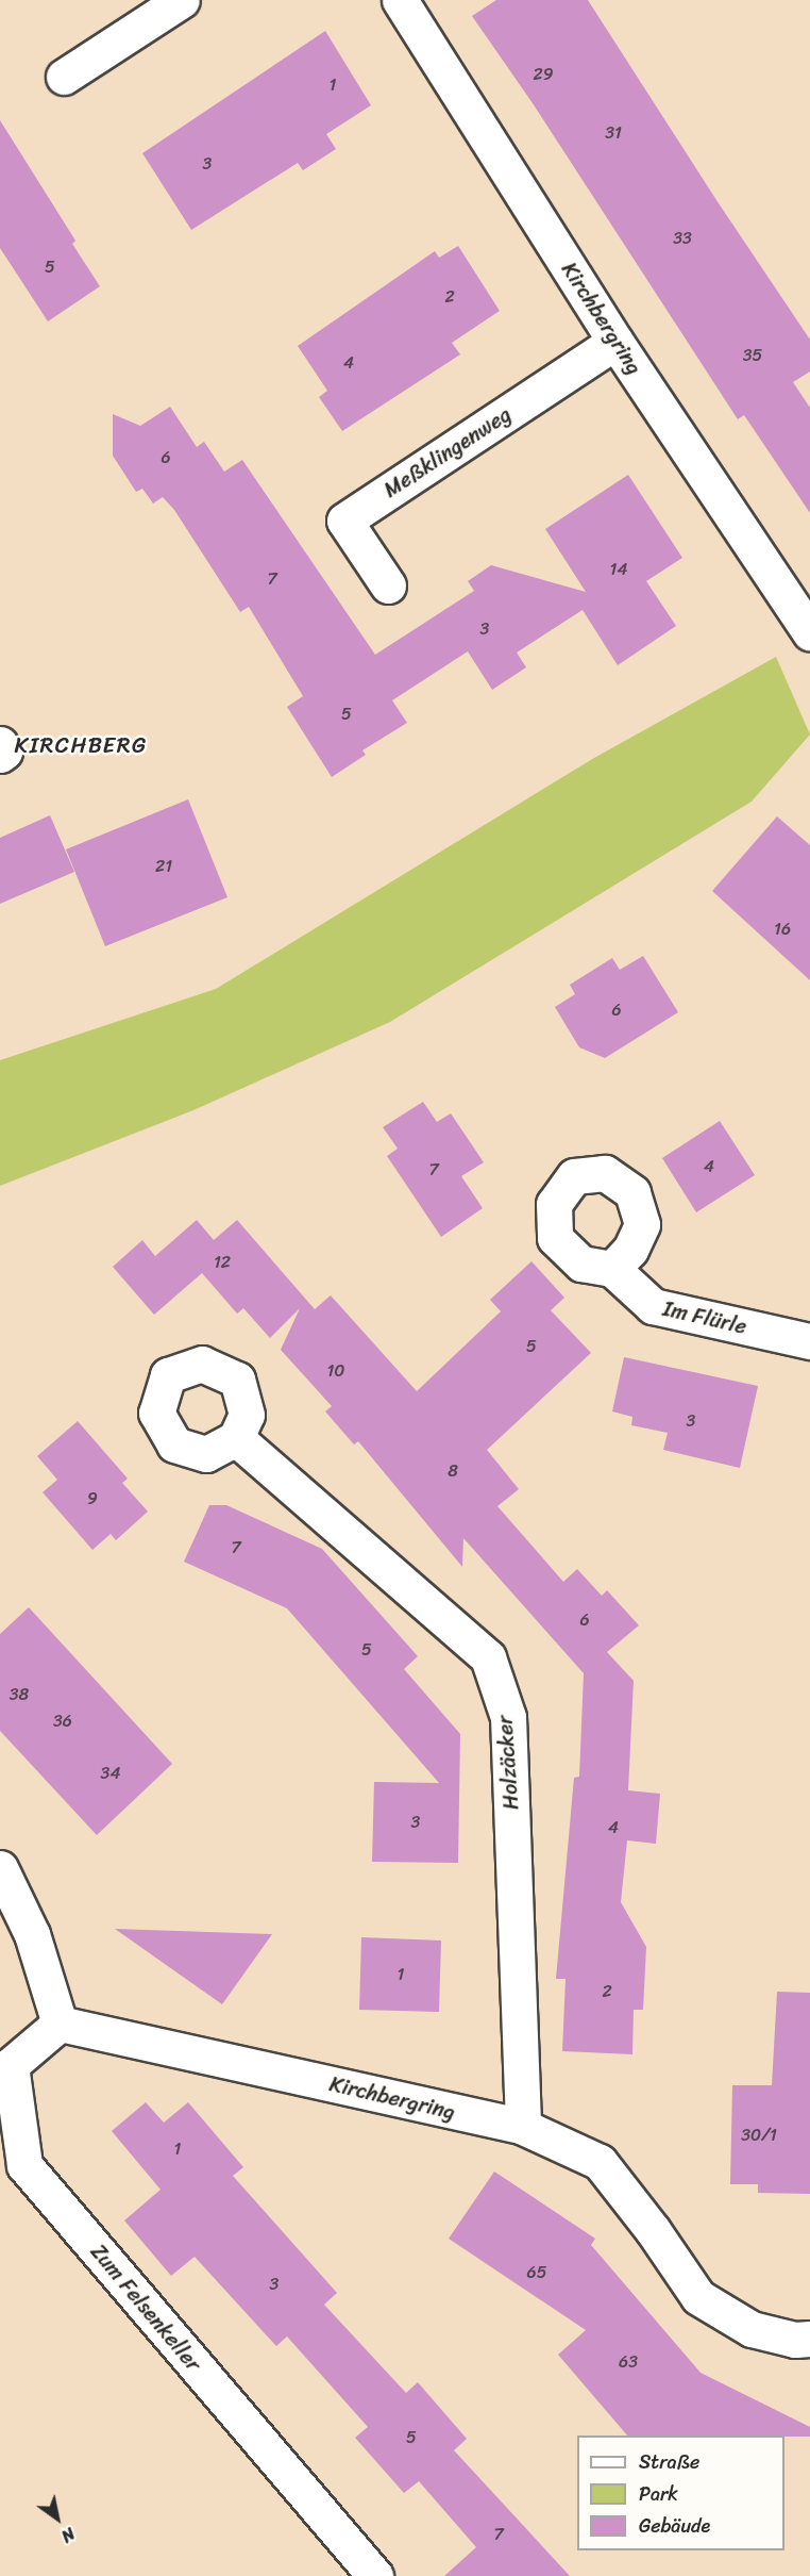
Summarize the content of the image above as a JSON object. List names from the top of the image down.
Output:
{
  "streets": {
    "street": [
      "Kirchbergring",
      "Meßklingenweg",
      "Im Flürle",
      "Holzäcker",
      "Zum Felsenkeller"
    ]
  },
  "crossings": [
    ["Kirchbergring", "Meßklingenweg"],
    ["Kirchbergring", "Holzäcker"],
    ["Kirchbergring", "Zum Felsenkeller"]
  ],
  "districts": ["KIRCHBERG"],
  "house_numbers": [
    "29",
    "1",
    "31",
    "3",
    "33",
    "5",
    "2",
    "35",
    "4",
    "6",
    "14",
    "7",
    "3",
    "5",
    "21",
    "16",
    "6",
    "4",
    "7",
    "12",
    "5",
    "10",
    "3",
    "8",
    "9",
    "7",
    "6",
    "5",
    "38",
    "36",
    "34",
    "3",
    "4",
    "1",
    "2",
    "30/1",
    "1",
    "65",
    "3",
    "63",
    "5",
    "7"
  ],
  "legend": ["Straße", "Park", "Gebäude"],
  "north": "bottom right"
}
